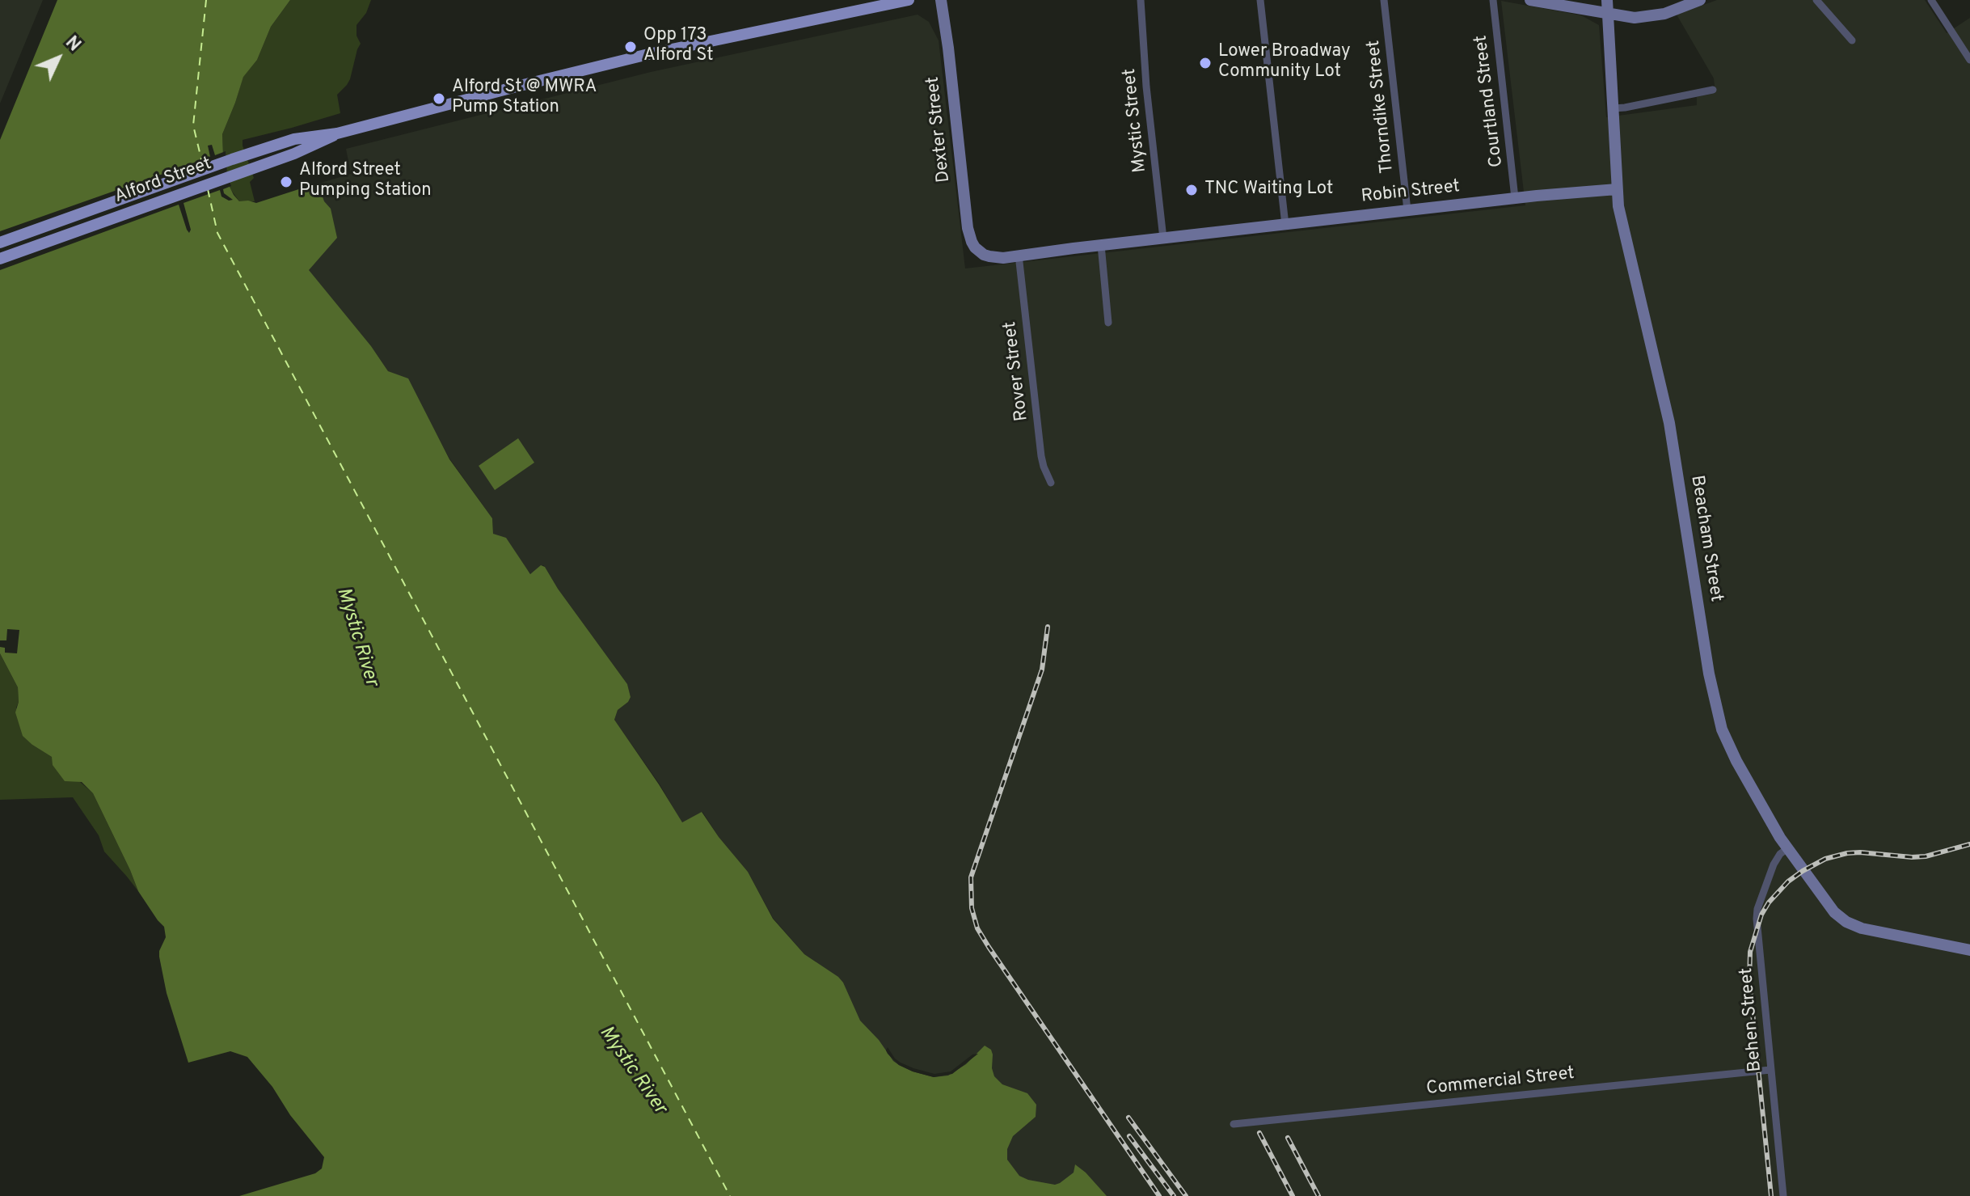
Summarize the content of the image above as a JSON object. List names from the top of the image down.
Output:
{
  "streets": {
    "main road": [
      "Dexter Street",
      "Alford Street",
      "Robin Street",
      "Beacham Street"
    ],
    "street": [
      "Courtland Street",
      "Thorndike Street",
      "Mystic Street",
      "Rover Street",
      "Behen Street",
      "Commercial Street"
    ]
  },
  "crossings": [
    ["Courtland Street", "Robin Street"],
    ["Thorndike Street", "Robin Street"],
    ["Mystic Street", "Robin Street"],
    ["Dexter Street", "Robin Street"],
    ["Robin Street", "Rover Street"],
    ["Robin Street", "Beacham Street"],
    ["Beacham Street", "Behen Street"],
    ["Behen Street", "Commercial Street"]
  ],
  "water": ["Mystic River"],
  "places": [
    "Opp 173 Alford St",
    "Lower Broadway Community Lot",
    "Alford St @ MWRA Pump Station",
    "Alford Street Pumping Station",
    "TNC Waiting Lot"
  ],
  "north": "top right"
}
